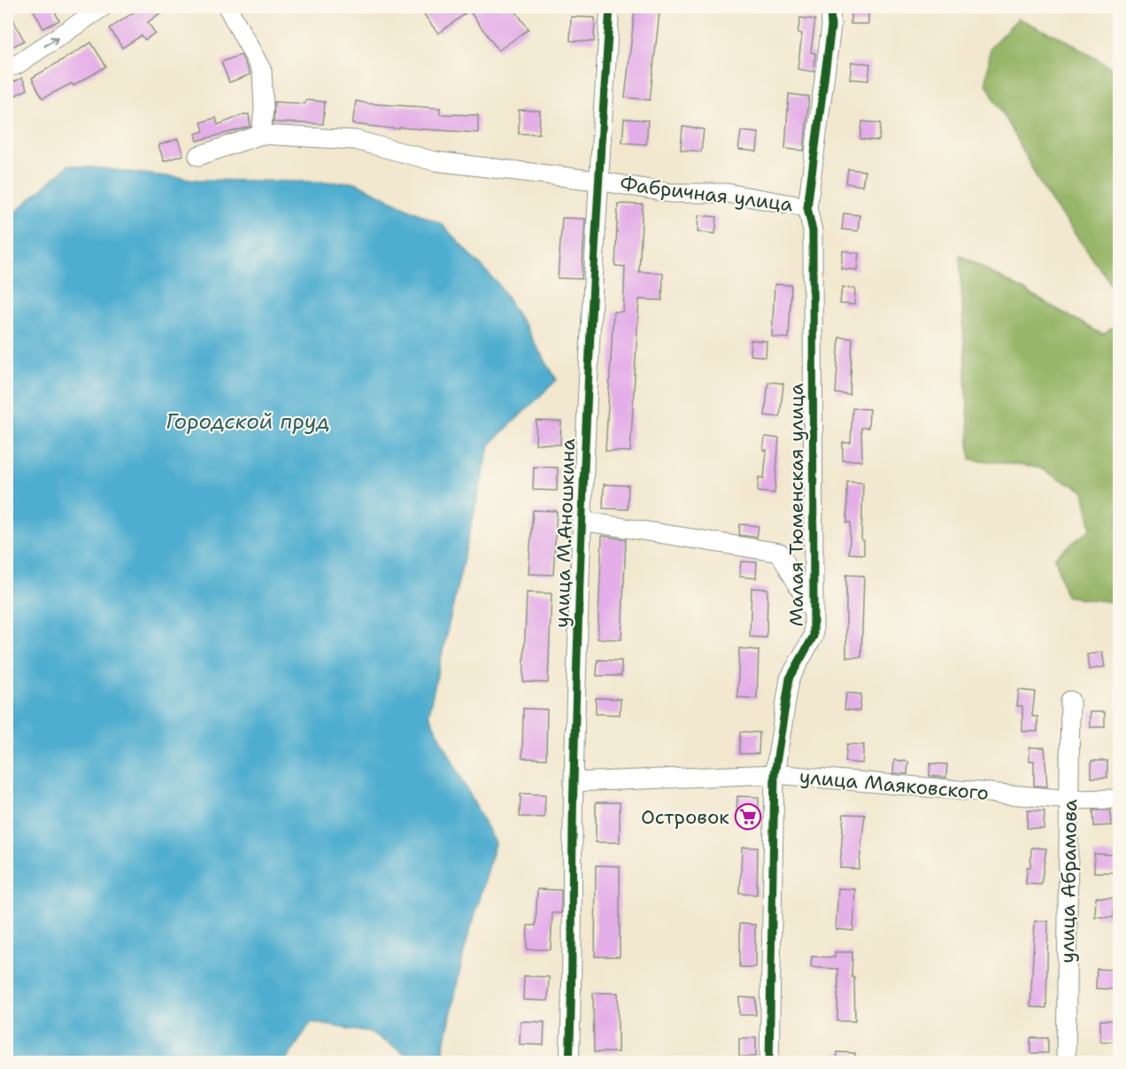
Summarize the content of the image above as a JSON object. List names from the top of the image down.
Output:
{
  "streets": {
    "street": [
      "Фабричная улица",
      "Малая Тюменская улица",
      "улица М.Аношкина",
      "улица Маяковского",
      "улица Абрамова"
    ]
  },
  "crossings": [
    ["Фабричная улица", "Малая Тюменская улица"],
    ["Фабричная улица", "улица М.Аношкина"],
    ["Малая Тюменская улица", "улица Маяковского"],
    ["улица М.Аношкина", "улица Маяковского"],
    ["улица Маяковского", "улица Абрамова"]
  ],
  "water": ["Городской пруд"],
  "places": {
    "supermarket": ["Островок"]
  }
}
